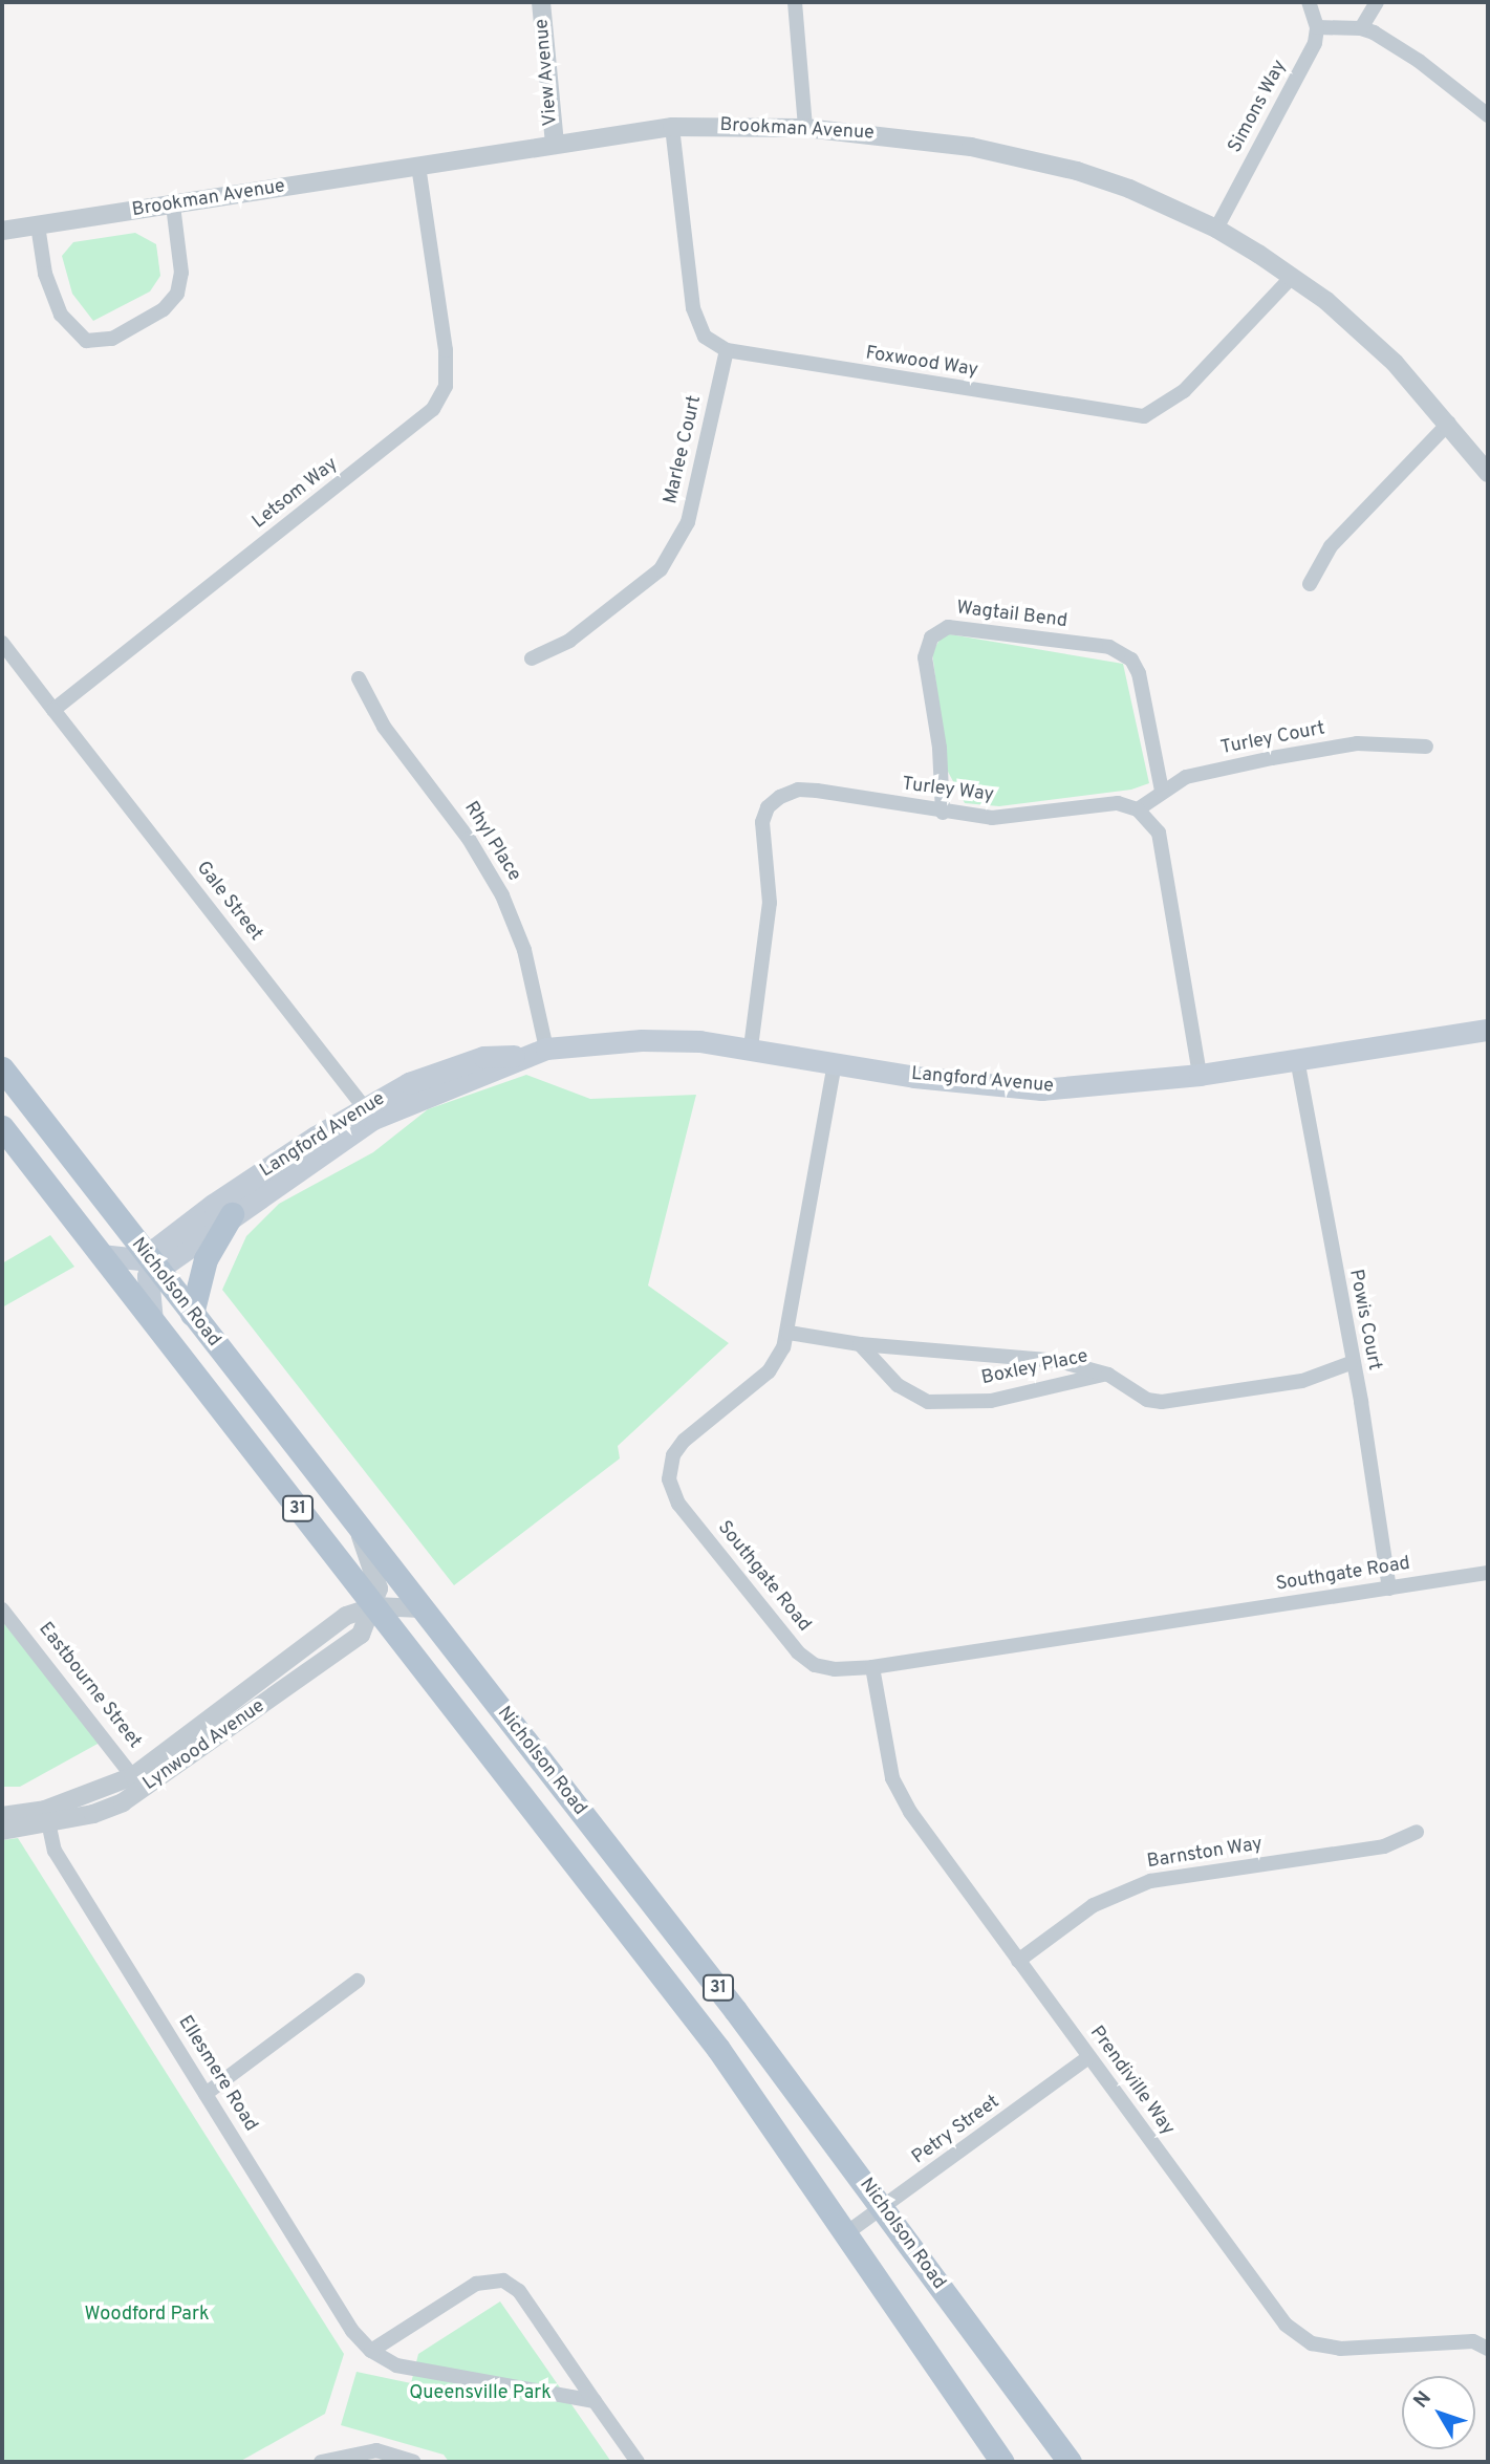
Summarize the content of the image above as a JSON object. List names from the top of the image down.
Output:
{
  "streets": {
    "main road": ["Langford Avenue", "Nicholson Road", "31"],
    "street": [
      "View Avenue",
      "Simons Way",
      "Brookman Avenue",
      "Foxwood Way",
      "Marlee Court",
      "Letsom Way",
      "Wagtail Bend",
      "Turley Court",
      "Turley Way",
      "Rhyl Place",
      "Gale Street",
      "Powis Court",
      "Boxley Place",
      "Southgate Road",
      "Eastbourne Street",
      "Lynwood Avenue",
      "Barnston Way",
      "Ellesmere Road",
      "Prendiville Way",
      "Petry Street"
    ]
  },
  "crossings": [
    ["View Avenue", "Brookman Avenue"],
    ["Simons Way", "Brookman Avenue"],
    ["Brookman Avenue", "Foxwood Way"],
    ["Brookman Avenue", "Letsom Way"],
    ["Foxwood Way", "Marlee Court"],
    ["Letsom Way", "Gale Street"],
    ["Wagtail Bend", "Turley Court"],
    ["Wagtail Bend", "Turley Way"],
    ["Turley Court", "Turley Way"],
    ["Turley Way", "Langford Avenue"],
    ["Rhyl Place", "Langford Avenue"],
    ["Gale Street", "Langford Avenue"],
    ["Langford Avenue", "Nicholson Road"],
    ["Langford Avenue", "Powis Court"],
    ["Langford Avenue", "Southgate Road"],
    ["Nicholson Road", "Lynwood Avenue"],
    ["Nicholson Road", "Petry Street"],
    ["Powis Court", "Boxley Place"],
    ["Powis Court", "Southgate Road"],
    ["Boxley Place", "Southgate Road"],
    ["Southgate Road", "Prendiville Way"],
    ["Eastbourne Street", "Lynwood Avenue"],
    ["Lynwood Avenue", "Ellesmere Road"],
    ["Barnston Way", "Prendiville Way"],
    ["Prendiville Way", "Petry Street"]
  ],
  "parks": ["Woodford Park", "Queensville Park"],
  "north": "top left"
}
